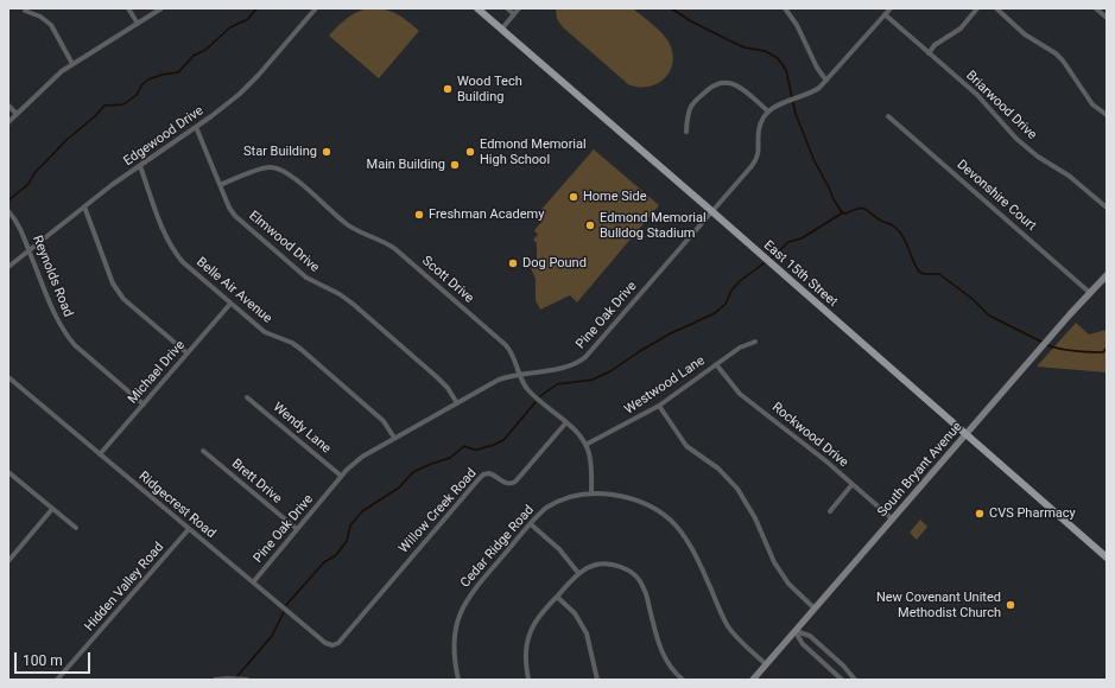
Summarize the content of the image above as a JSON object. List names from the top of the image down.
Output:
{
  "streets": {
    "main road": ["East 15th Street", "South Bryant Avenue"],
    "street": [
      "Briarwood Drive",
      "Edgewood Drive",
      "Devonshire Court",
      "Elmwood Drive",
      "Reynolds Road",
      "Scott Drive",
      "Belle Air Avenue",
      "Pine Oak Drive",
      "Michael Drive",
      "Westwood Lane",
      "Wendy Lane",
      "Rockwood Drive",
      "Brett Drive",
      "Ridgecrest Road",
      "Willow Creek Road",
      "Cedar Ridge Road",
      "Hidden Valley Road"
    ]
  },
  "crossings": [
    ["Edgewood Drive", "Elmwood Drive"],
    ["Edgewood Drive", "Reynolds Road"],
    ["Edgewood Drive", "Belle Air Avenue"],
    ["Devonshire Court", "South Bryant Avenue"],
    ["Elmwood Drive", "Scott Drive"],
    ["Elmwood Drive", "Pine Oak Drive"],
    ["East 15th Street", "Pine Oak Drive"],
    ["East 15th Street", "South Bryant Avenue"],
    ["Reynolds Road", "Michael Drive"],
    ["Scott Drive", "Pine Oak Drive"],
    ["Scott Drive", "Westwood Lane"],
    ["Scott Drive", "Willow Creek Road"],
    ["Scott Drive", "Cedar Ridge Road"],
    ["Belle Air Avenue", "Pine Oak Drive"],
    ["Belle Air Avenue", "Michael Drive"],
    ["Pine Oak Drive", "Wendy Lane"],
    ["Pine Oak Drive", "Brett Drive"],
    ["Pine Oak Drive", "Ridgecrest Road"],
    ["Michael Drive", "Ridgecrest Road"],
    ["Westwood Lane", "Rockwood Drive"],
    ["Rockwood Drive", "South Bryant Avenue"],
    ["South Bryant Avenue", "Cedar Ridge Road"],
    ["Ridgecrest Road", "Willow Creek Road"],
    ["Ridgecrest Road", "Hidden Valley Road"]
  ],
  "places": [
    "Wood Tech Building",
    "Star Building",
    "Edmond Memorial High School",
    "Main Building",
    "Home Side",
    "Freshman Academy",
    "Edmond Memorial Bulldog Stadium",
    "Dog Pound",
    "CVS Pharmacy",
    "New Covenant United Methodist Church"
  ],
  "scale_bar": "100 m"
}
